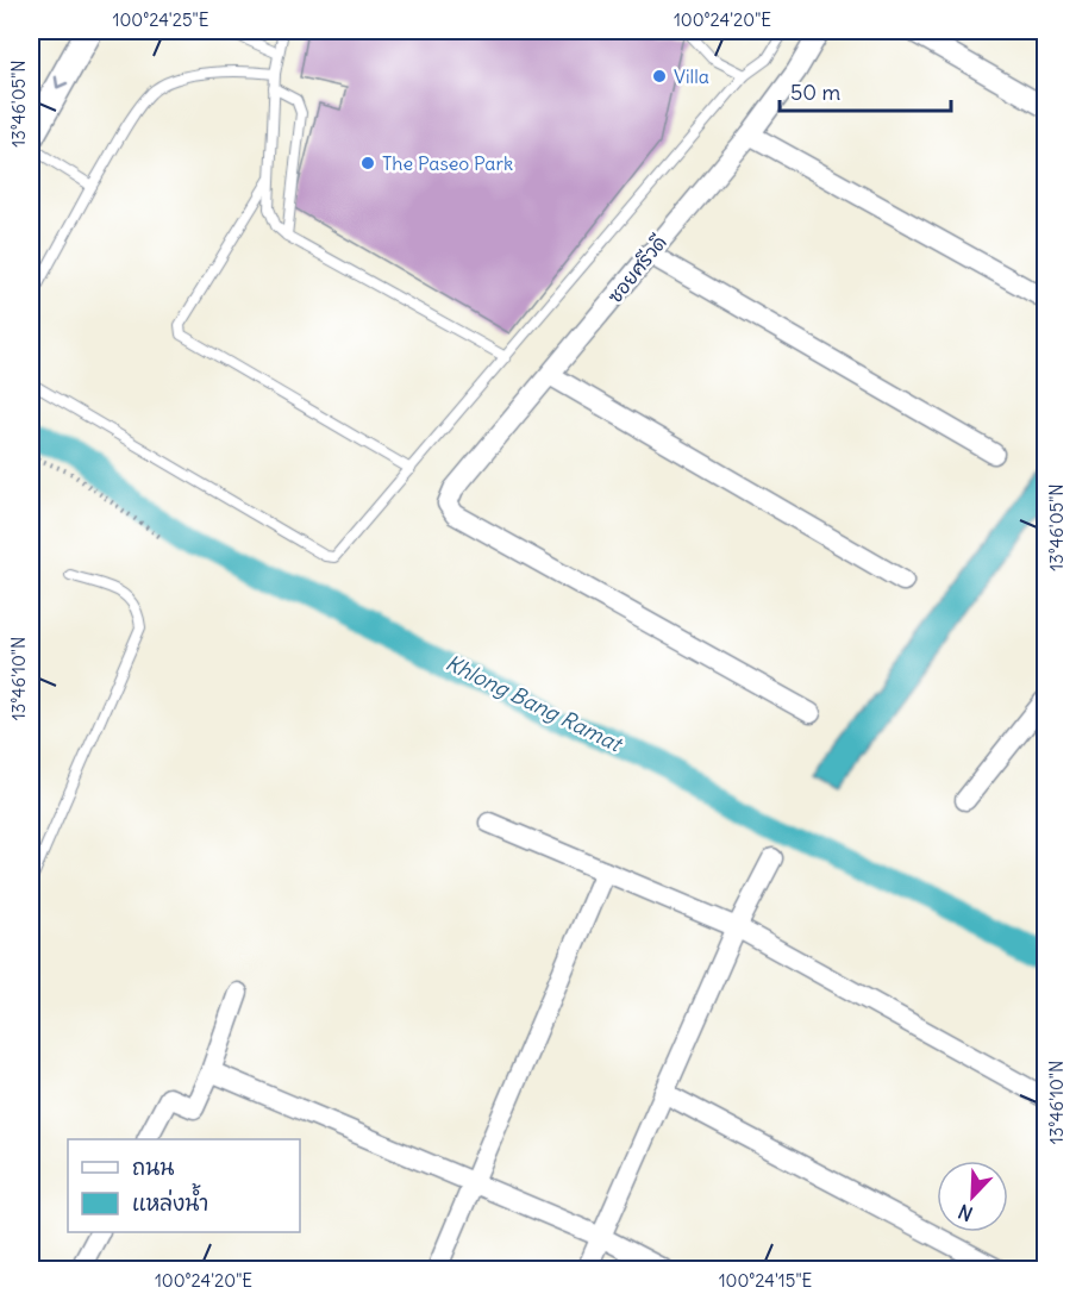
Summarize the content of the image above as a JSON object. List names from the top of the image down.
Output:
{
  "streets": {
    "street": ["ซอยศรีวดี"]
  },
  "water": ["Khlong Bang Ramat"],
  "places": ["Villa", "The Paseo Park"],
  "legend": ["ถนน", "แหล่งน้ำ"],
  "scale_bar": "50 m",
  "north": "bottom left",
  "coordinates": [
    "100°24'25\"E",
    "100°24'20\"E",
    "13°46'05\"N",
    "13°46'10\"N",
    "100°24'15\"E"
  ]
}
